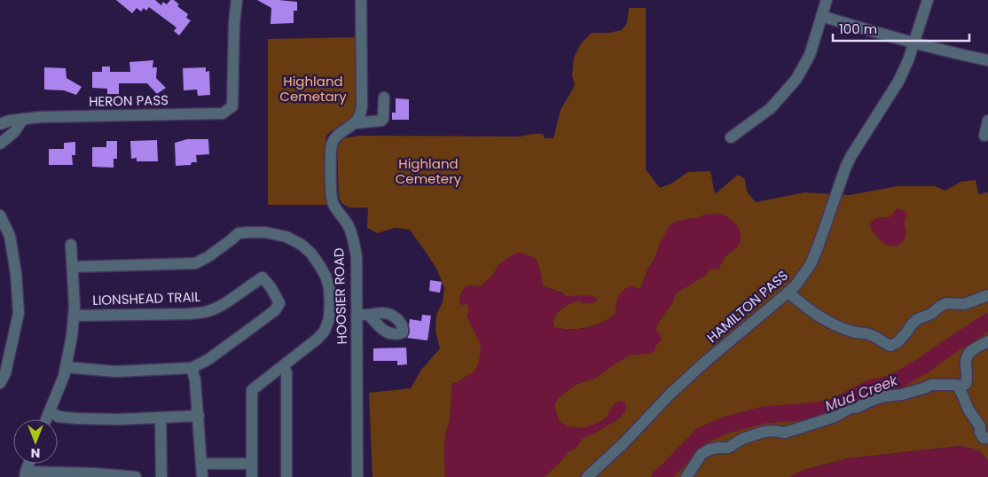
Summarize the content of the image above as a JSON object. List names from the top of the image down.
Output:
{
  "streets": {
    "street": [
      "HERON PASS",
      "HOOSIER ROAD",
      "LIONSHEAD TRAIL",
      "HAMILTON PASS"
    ]
  },
  "water": ["Mud Creek"],
  "parks": ["Highland Cemetary", "Highland Cemetery"],
  "scale_bar": "100 m",
  "north": "bottom"
}
